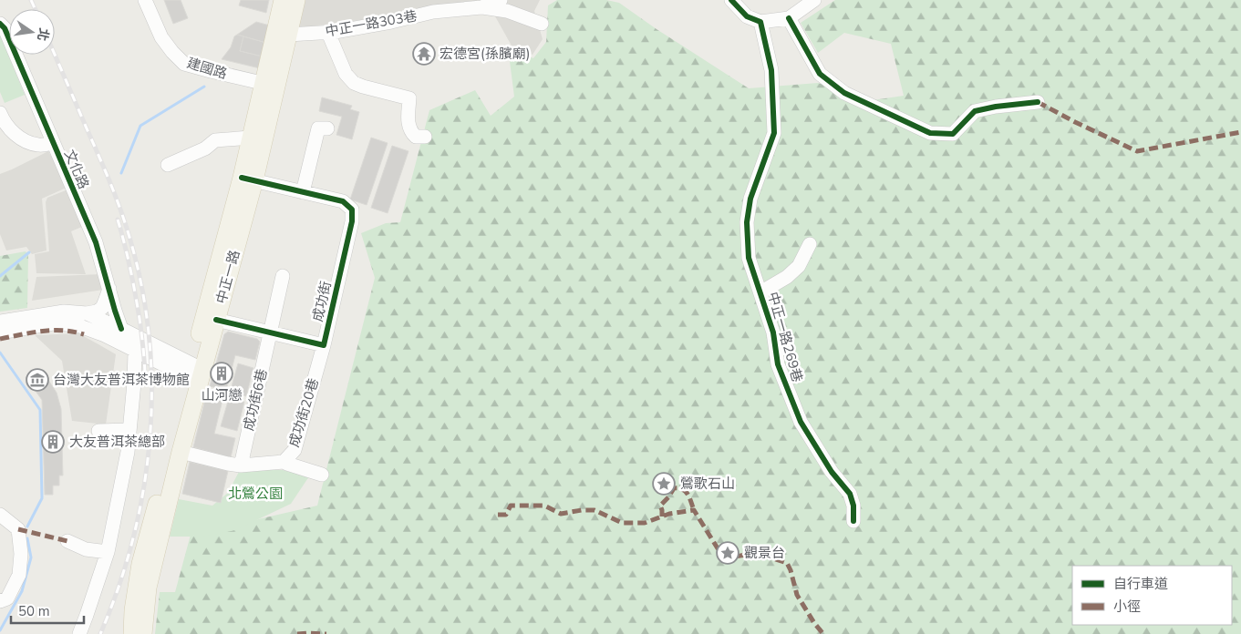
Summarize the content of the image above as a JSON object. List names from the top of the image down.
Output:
{
  "streets": {
    "main road": ["中正一路"],
    "street": [
      "中正一路303巷",
      "建國路",
      "文化路",
      "成功街",
      "中正一路269巷",
      "成功街6巷",
      "成功街20巷"
    ]
  },
  "crossings": [
    ["中正一路303巷", "中正一路"],
    ["建國路", "中正一路"],
    ["中正一路", "成功街20巷"],
    ["成功街", "成功街20巷"],
    ["成功街6巷", "成功街20巷"]
  ],
  "parks": ["北鶯公園"],
  "places": {
    "temple": ["宏德宮(孫臏廟)"],
    "building": ["山河戀", "大友普洱茶總部"],
    "museum": ["台灣大友普洱茶博物館"],
    "place": ["鶯歌石山", "觀景台"]
  },
  "legend": ["自行車道", "小徑"],
  "scale_bar": "50 m",
  "north": "right"
}
